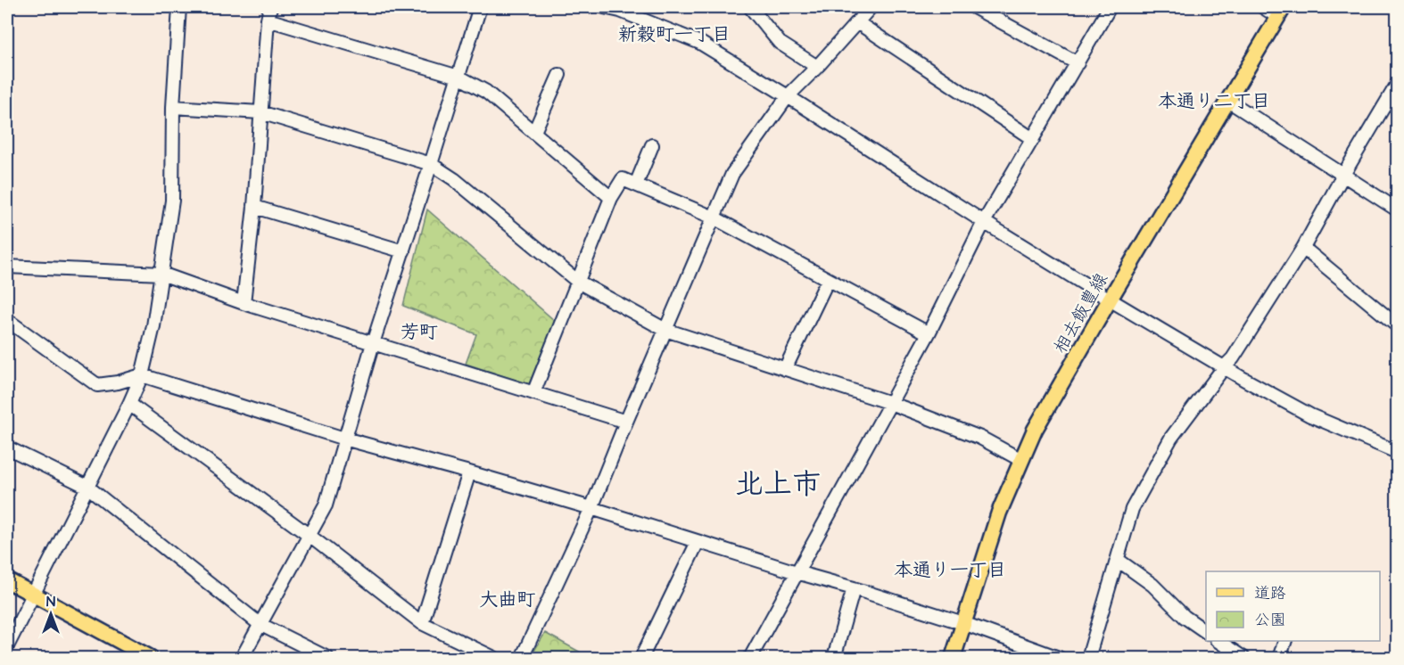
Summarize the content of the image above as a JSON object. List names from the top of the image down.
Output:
{
  "streets": {
    "main road": ["相去飯豊線"]
  },
  "districts": [
    "新穀町一丁目",
    "本通り二丁目",
    "芳町",
    "北上市",
    "本通り一丁目",
    "大曲町"
  ],
  "legend": ["道路", "公園"],
  "north": "top"
}
